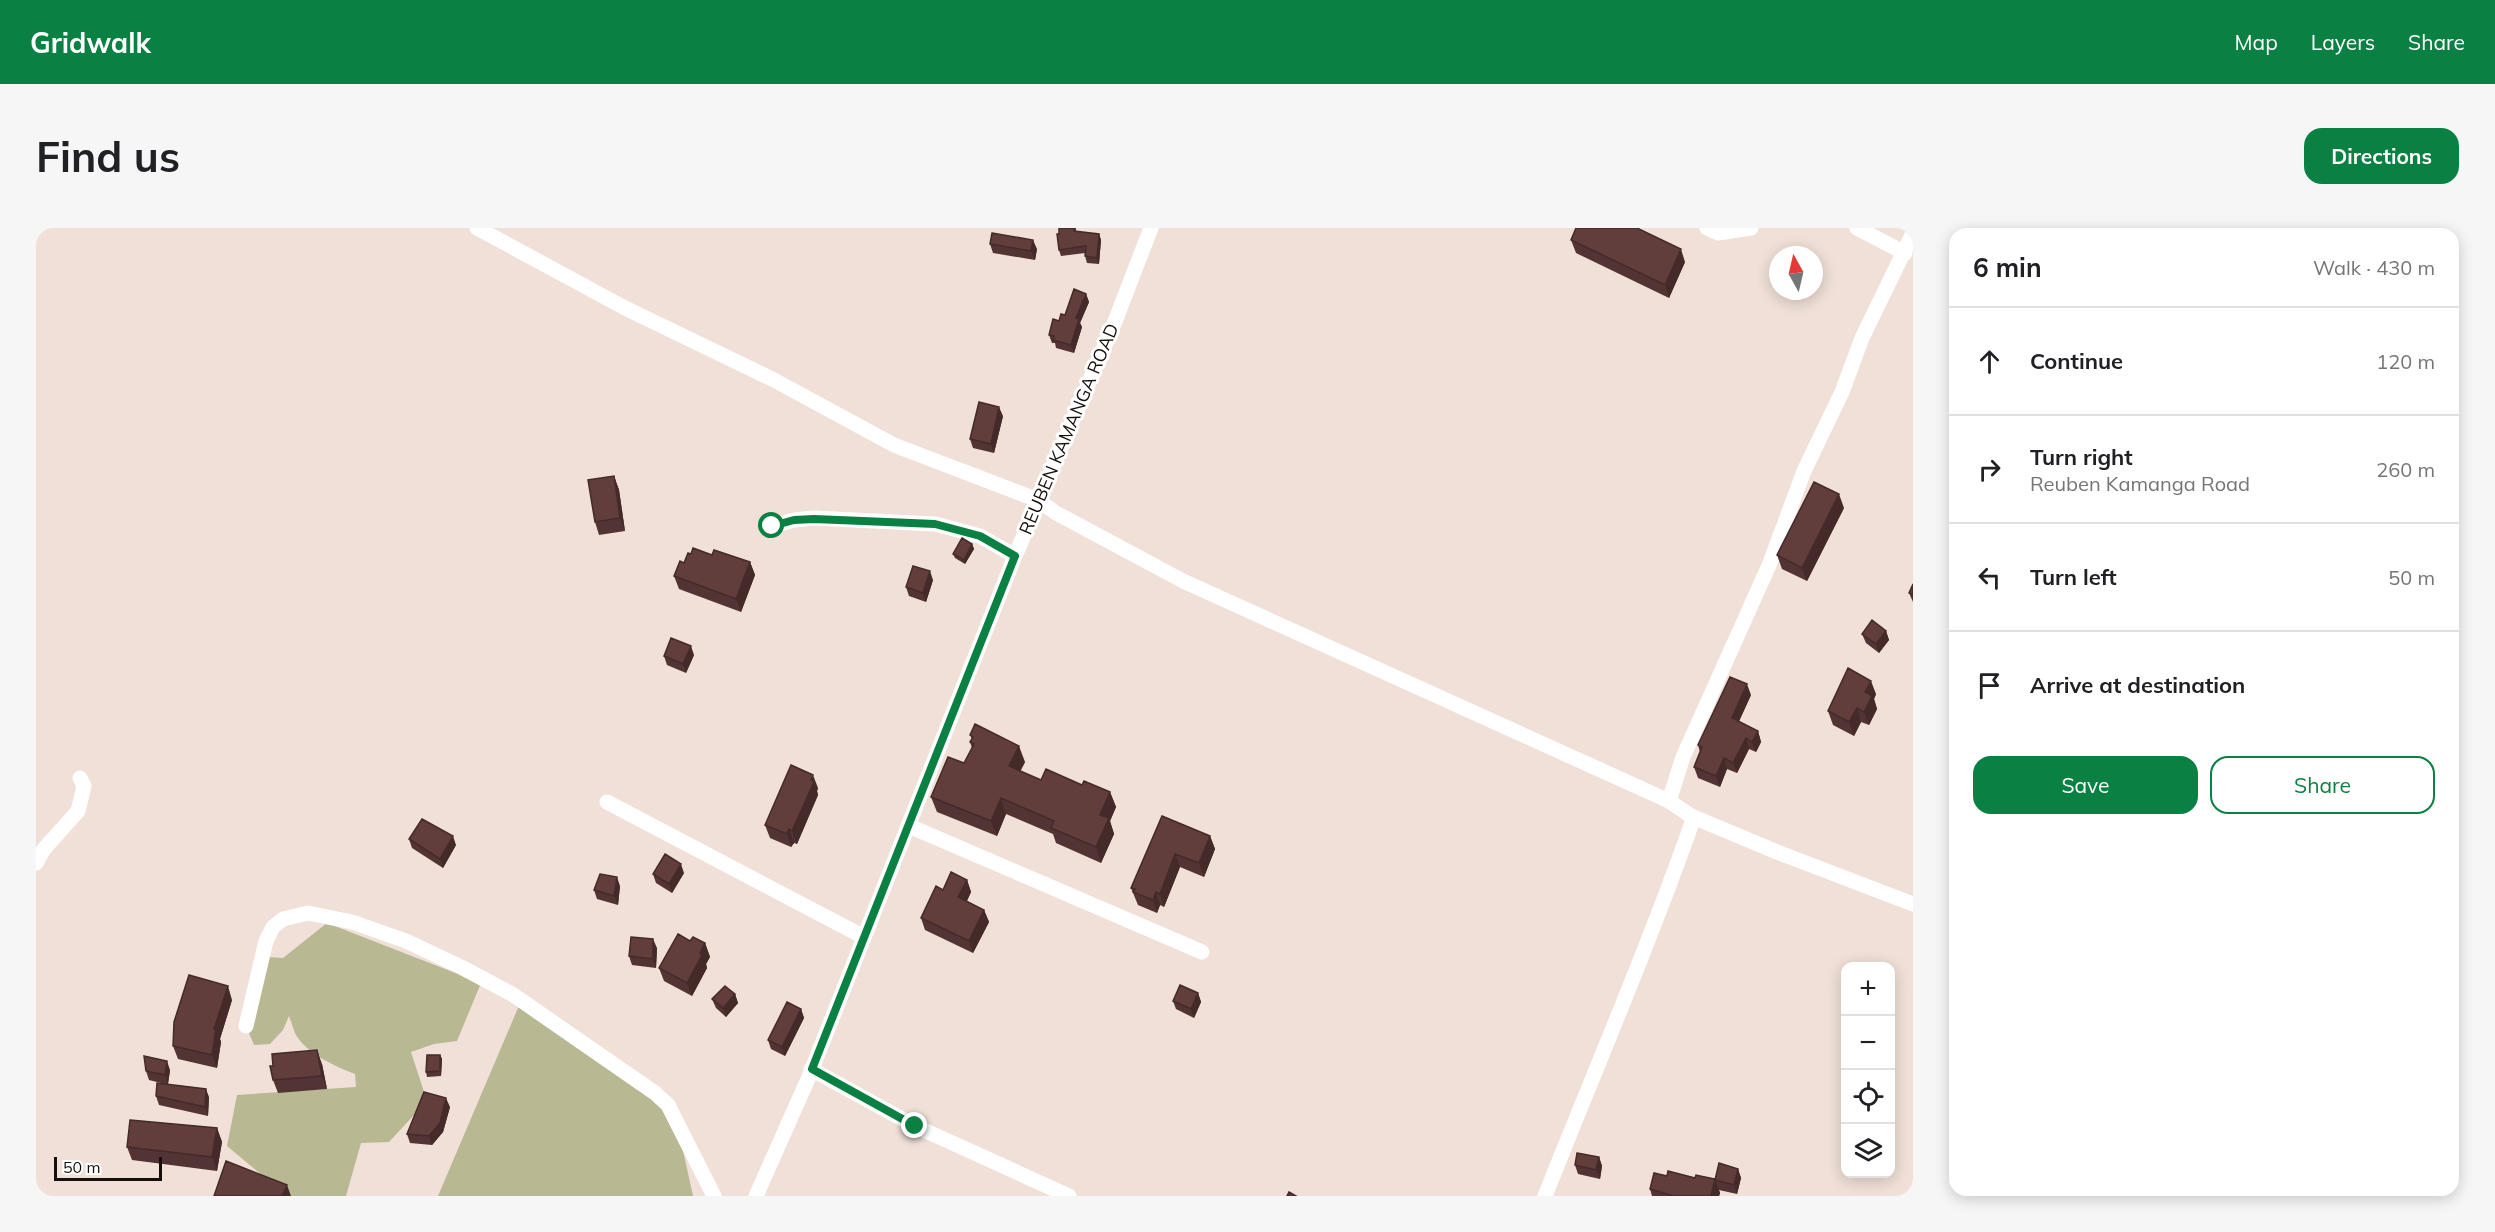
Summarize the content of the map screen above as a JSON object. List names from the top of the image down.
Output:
{
  "streets": {
    "street": ["REUBEN KAMANGA ROAD"]
  },
  "scale_bar": "50 m",
  "north": "top",
  "page": {
    "header": "Gridwalk",
    "nav": ["Map", "Layers", "Share"],
    "buttons": [
      "Directions",
      ["Save", "Share"]
    ],
    "title": "Find us",
    "heading": ["6 min", "Walk · 430 m"],
    "list": [
      ["Continue", "120 m"],
      ["Turn right", "Reuben Kamanga Road", "260 m"],
      ["Turn left", "50 m"],
      "Arrive at destination"
    ],
    "map_buttons": ["+", "−"],
    "scale": "50 m"
  }
}
